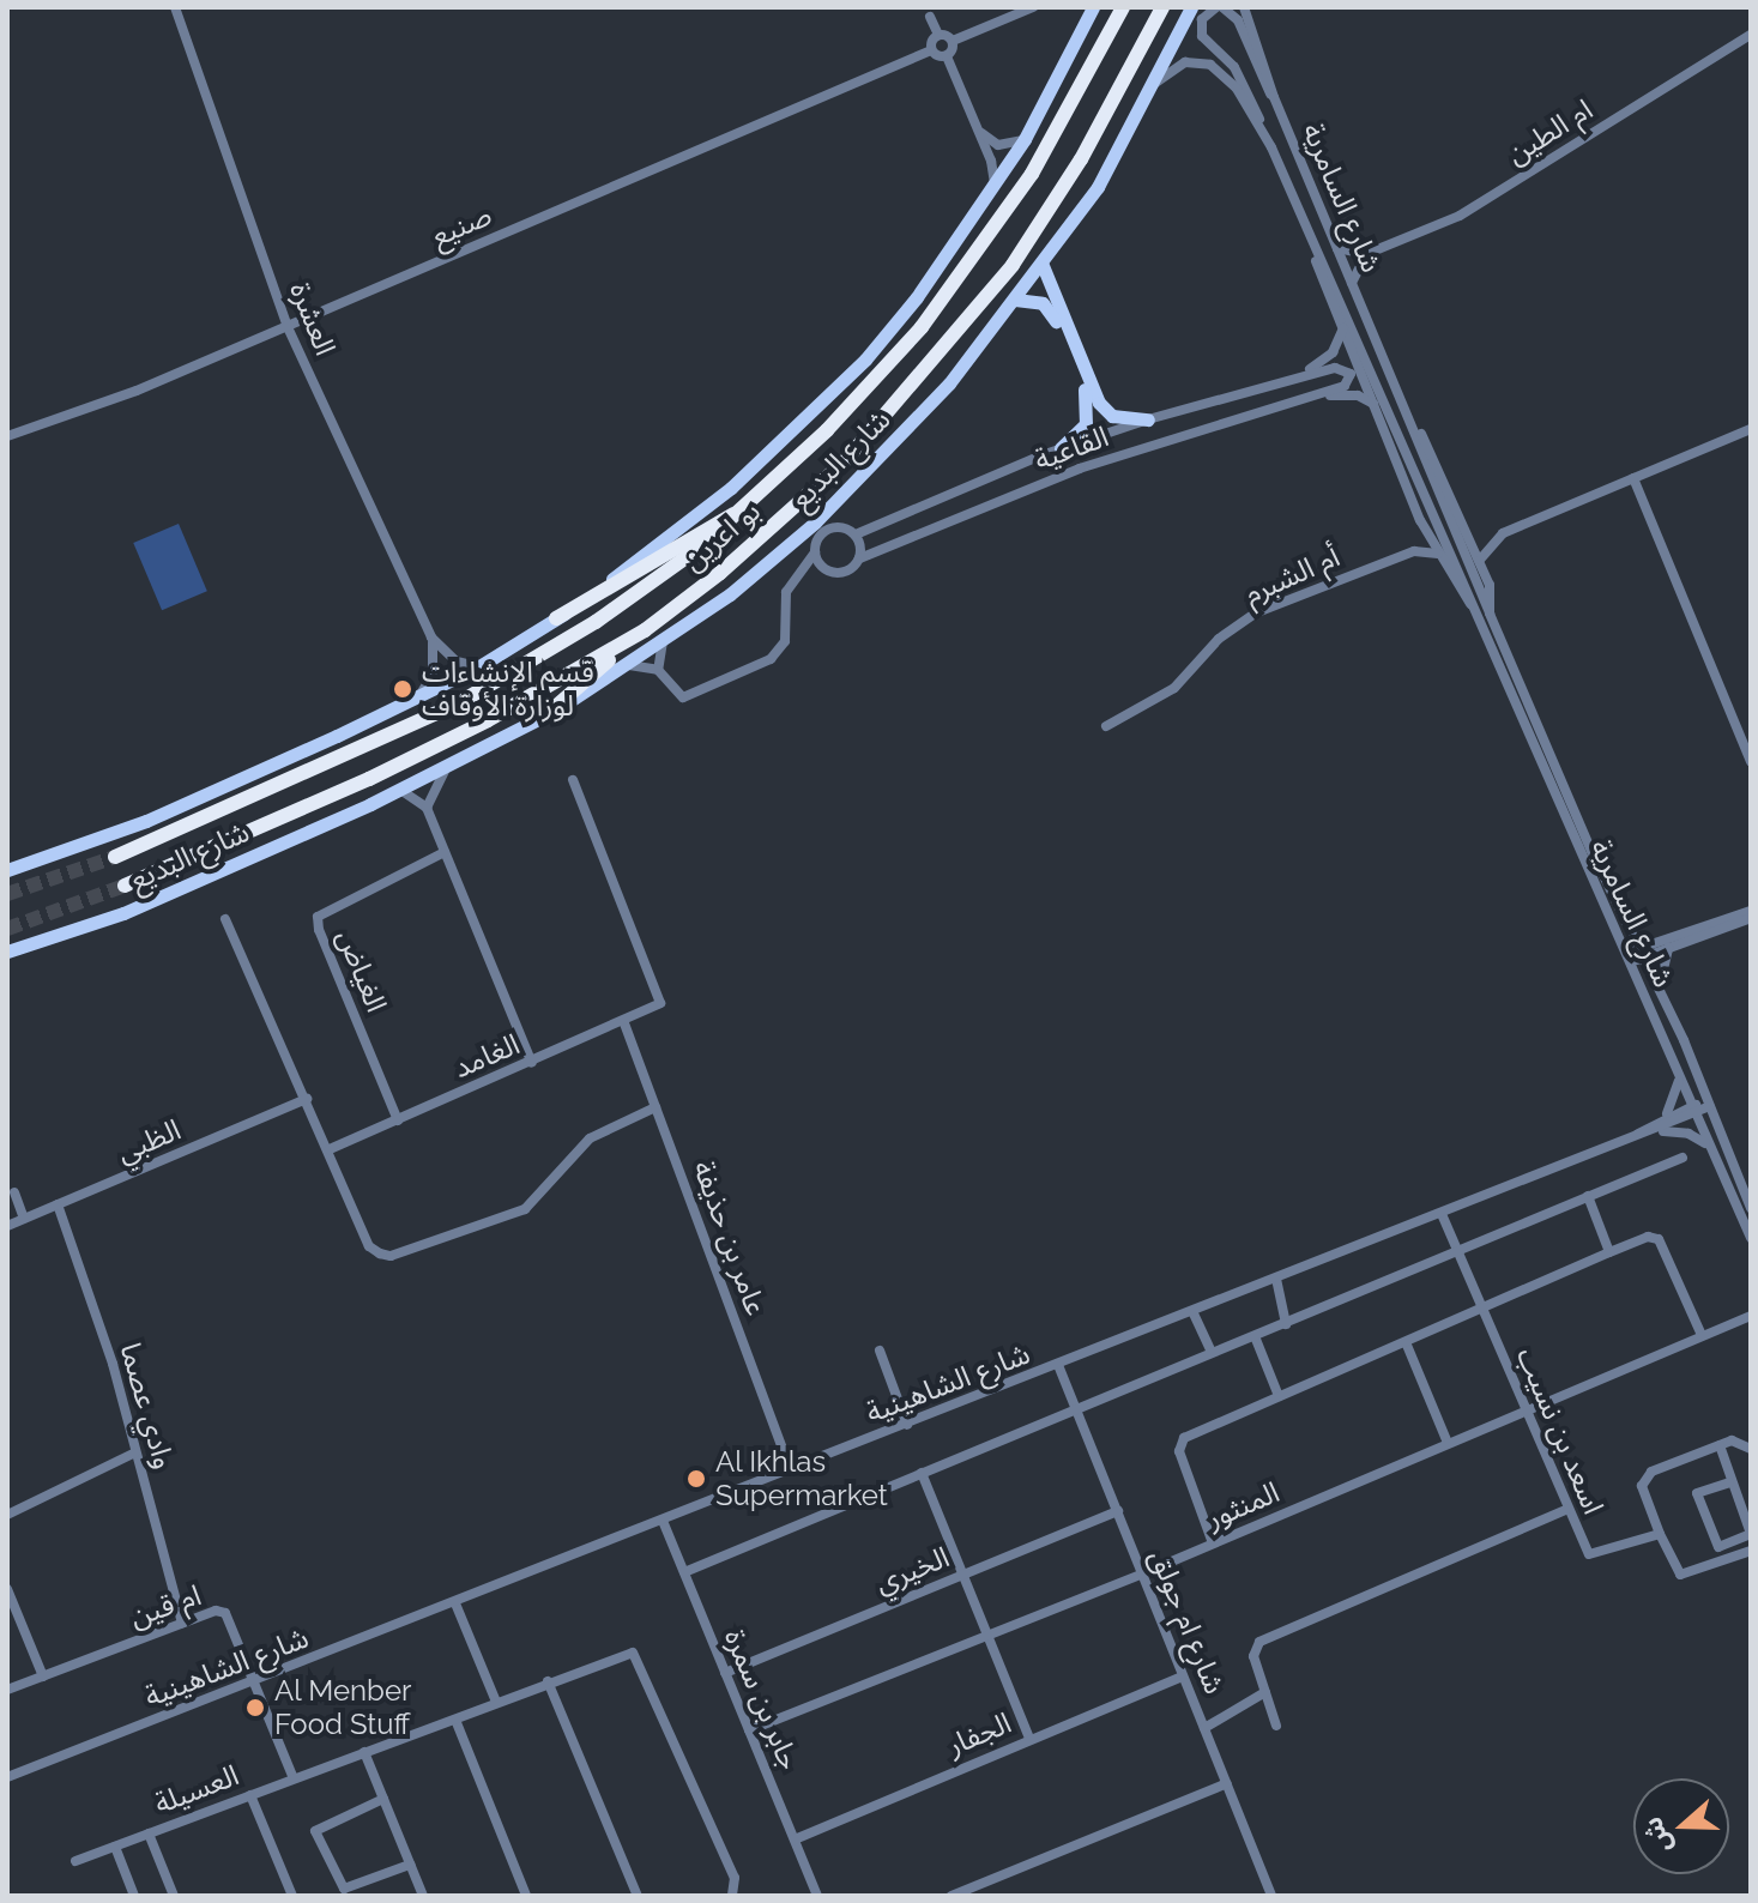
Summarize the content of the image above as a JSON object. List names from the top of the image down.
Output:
{
  "streets": {
    "highway": ["بو اعرين"],
    "main road": ["شارع البديع"],
    "street": [
      "ام الطين",
      "شارع السامرية",
      "صنيع",
      "العشرة",
      "القاعية",
      "أم الشبرم",
      "الغياض",
      "الغامد",
      "الظبي",
      "عامر بن حذيفة",
      "شارع الشاهينية",
      "وادي عصما",
      "اسعد بن نسيب",
      "المنثور",
      "الخيري",
      "ام قين",
      "شارع ام جولق",
      "جابر بن سمرة",
      "الجفار",
      "العسيلة"
    ]
  },
  "crossings": [
    ["شارع السامرية", "القاعية"],
    ["شارع السامرية", "شارع البديع"],
    ["شارع السامرية", "أم الشبرم"],
    ["شارع السامرية", "شارع الشاهينية"],
    ["صنيع", "العشرة"],
    ["الغياض", "الغامد"],
    ["الغامد", "عامر بن حذيفة"],
    ["الظبي", "وادي عصما"],
    ["عامر بن حذيفة", "شارع الشاهينية"],
    ["شارع الشاهينية", "اسعد بن نسيب"],
    ["شارع الشاهينية", "ام قين"],
    ["شارع الشاهينية", "شارع ام جولق"],
    ["شارع الشاهينية", "جابر بن سمرة"],
    ["وادي عصما", "ام قين"],
    ["اسعد بن نسيب", "المنثور"],
    ["المنثور", "شارع ام جولق"],
    ["المنثور", "جابر بن سمرة"],
    ["الخيري", "شارع ام جولق"],
    ["الخيري", "جابر بن سمرة"],
    ["ام قين", "العسيلة"],
    ["شارع ام جولق", "الجفار"],
    ["جابر بن سمرة", "الجفار"]
  ],
  "places": ["قسم الإنشاءات لوزارة الأوقاف", "Al Ikhlas Supermarket", "Al Menber Food Stuff"],
  "north": "left"
}
